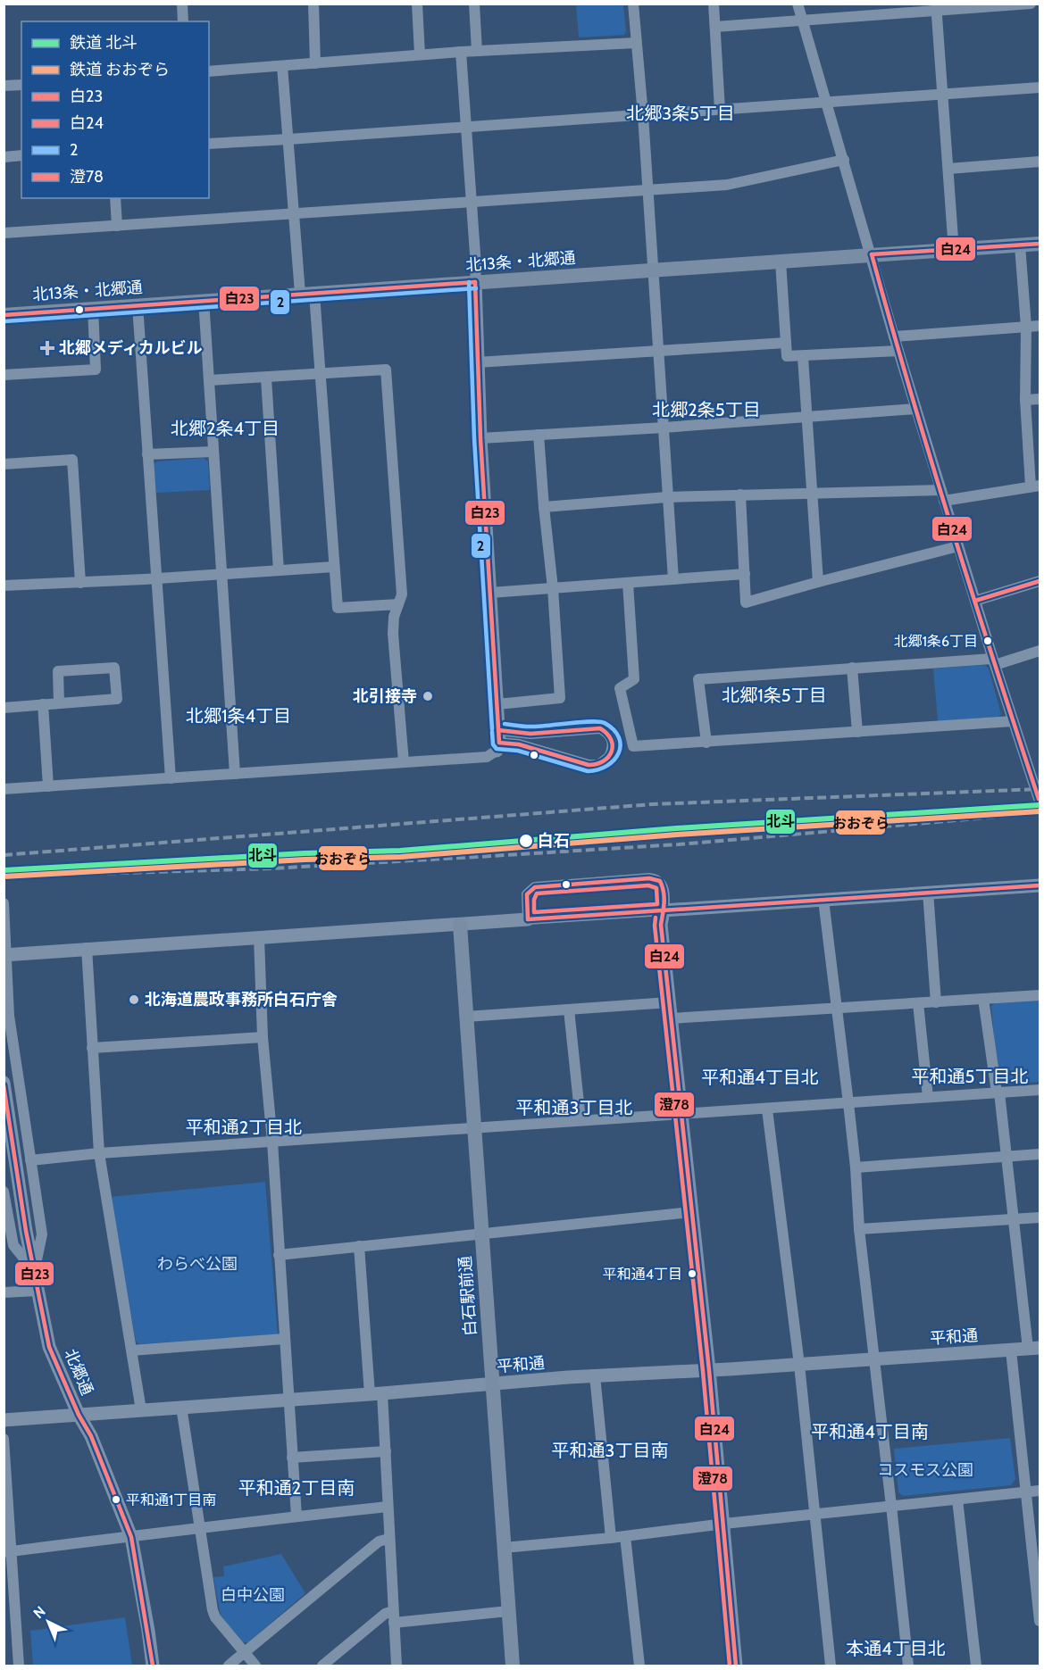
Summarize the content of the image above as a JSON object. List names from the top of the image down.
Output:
{
  "streets": {
    "main road": ["北13条・北郷通", "白石駅前通"],
    "street": ["平和通", "北郷通"]
  },
  "crossings": [
    ["白石駅前通", "平和通"],
    ["平和通", "北郷通"]
  ],
  "districts": [
    "北郷3条5丁目",
    "北郷2条5丁目",
    "北郷2条4丁目",
    "北郷1条5丁目",
    "北郷1条4丁目",
    "平和通5丁目北",
    "平和通4丁目北",
    "平和通3丁目北",
    "平和通2丁目北",
    "平和通4丁目南",
    "平和通3丁目南",
    "平和通2丁目南",
    "本通4丁目北"
  ],
  "parks": ["わらべ公園", "コスモス公園", "白中公園"],
  "places": {
    "health": ["北郷メディカルビル"],
    "other": [
      "北郷1条6丁目",
      "北引接寺",
      "白石",
      "北海道農政事務所白石庁舎",
      "平和通4丁目",
      "平和通1丁目南"
    ]
  },
  "lines": [
    "transit line 白24",
    "transit line 白23",
    "transit line 2",
    "rail line 北斗",
    "rail line おおぞら",
    "transit line 澄78"
  ],
  "legend": [
    "鉄道 北斗",
    "鉄道 おおぞら",
    "白23",
    "白24",
    "2",
    "澄78"
  ],
  "north": "top left"
}
